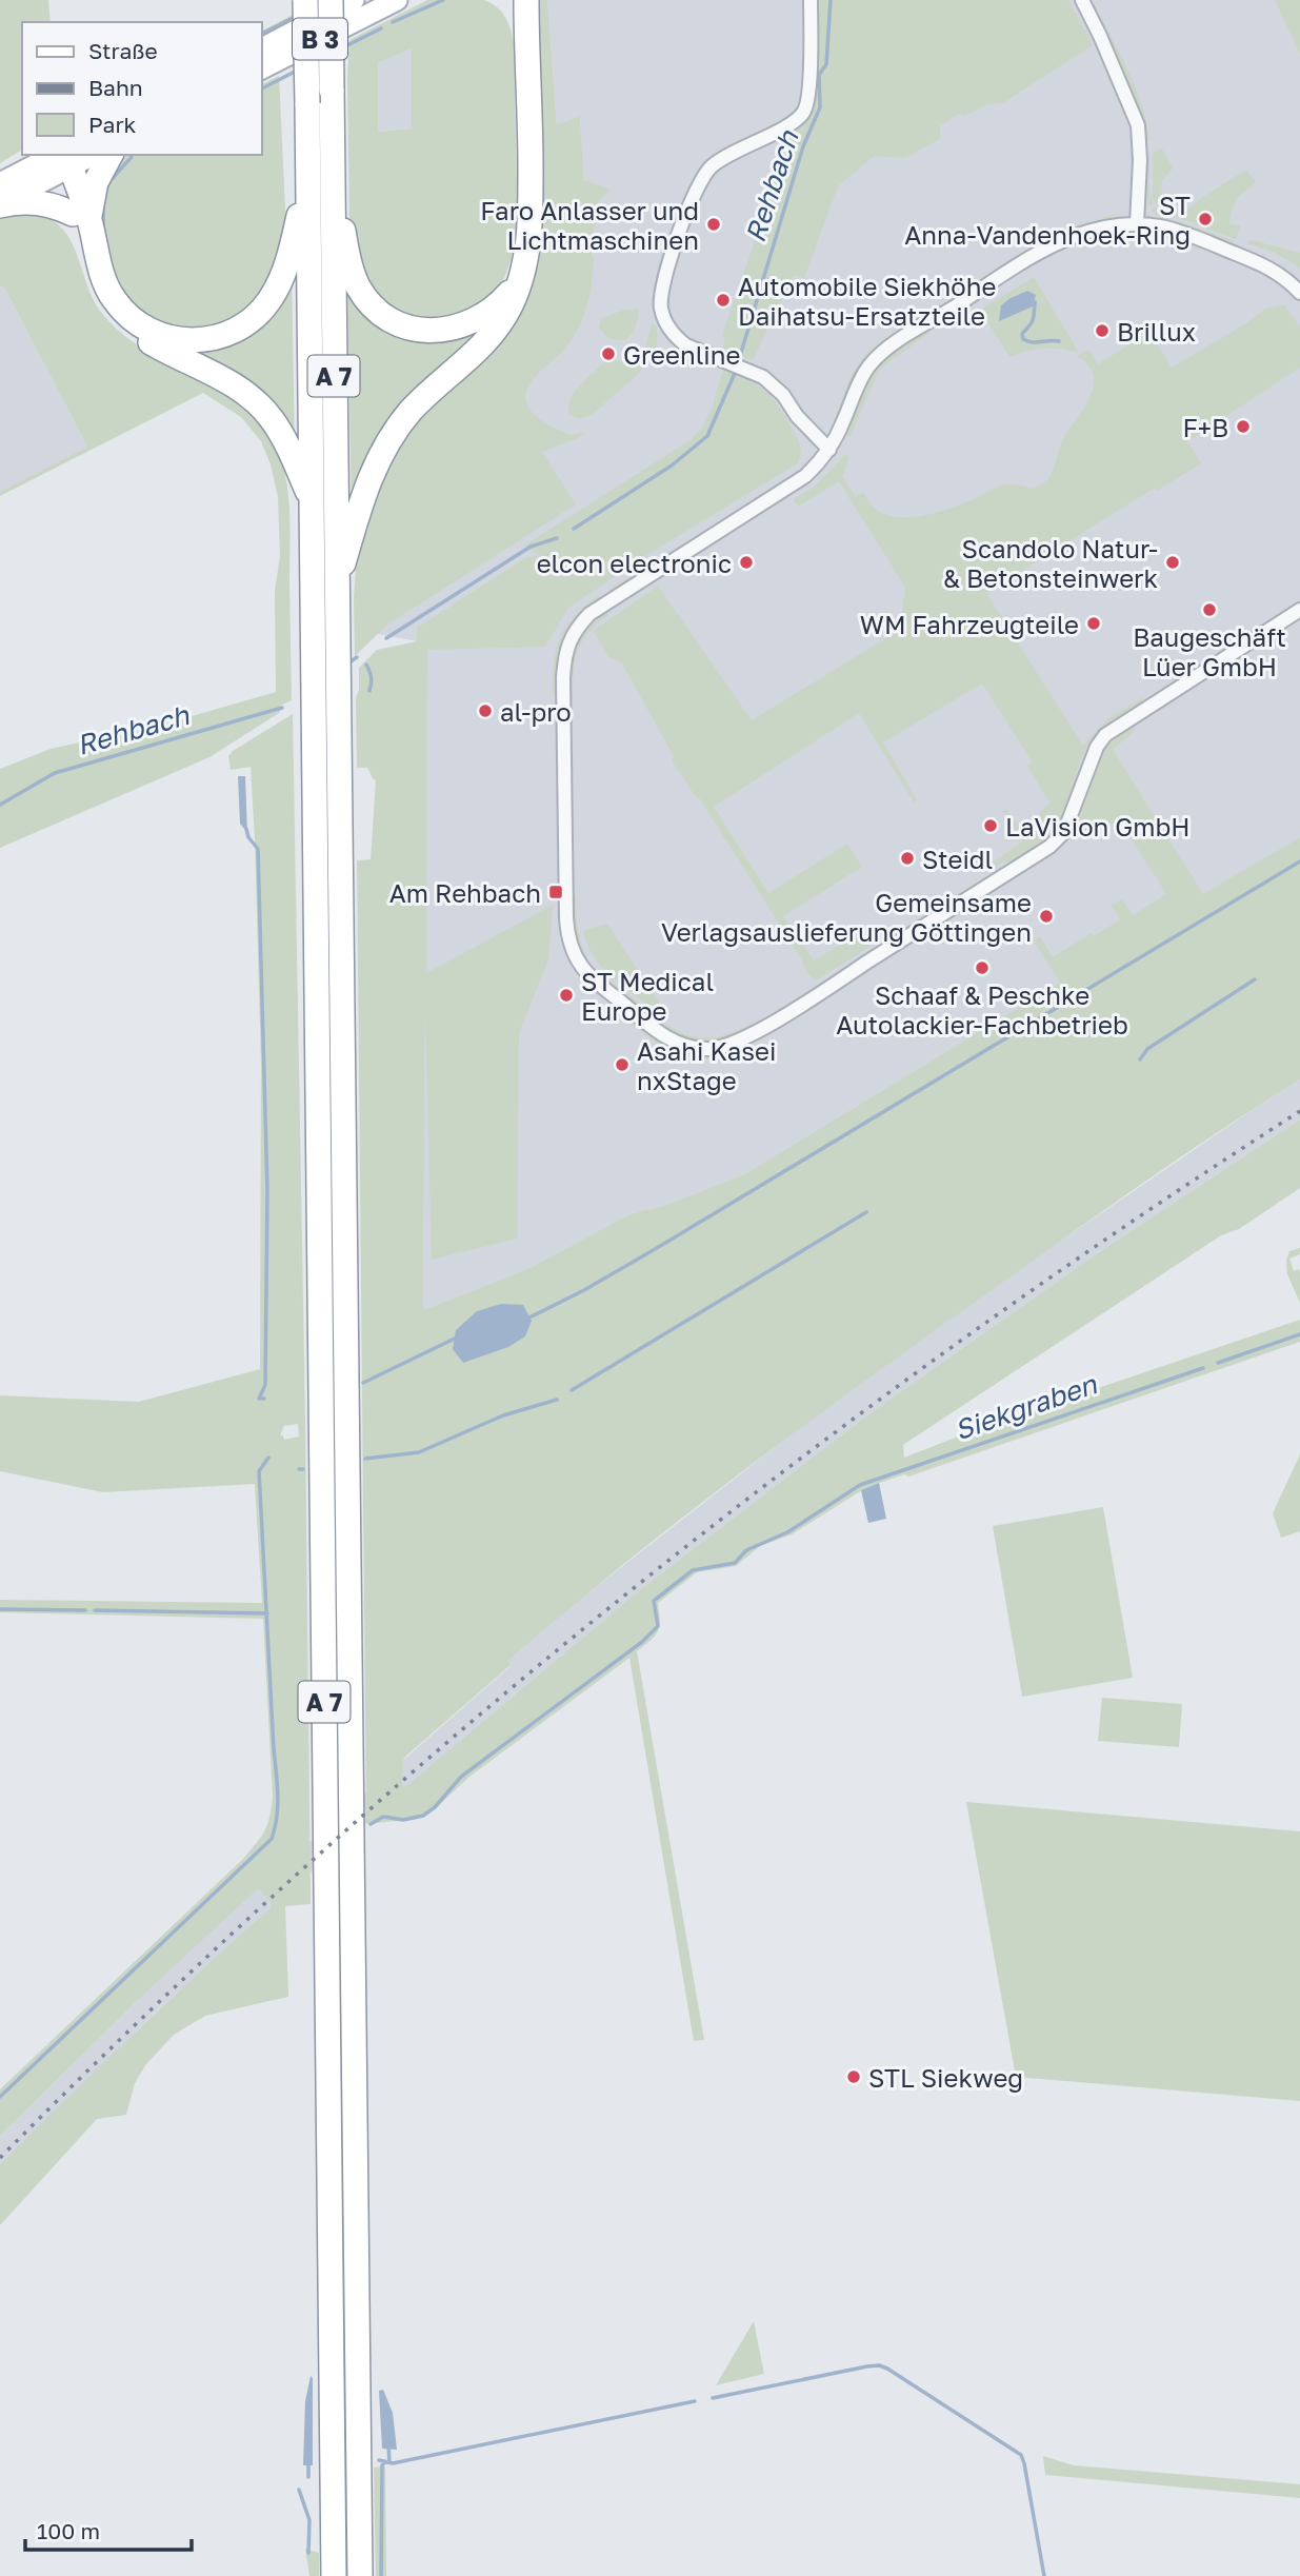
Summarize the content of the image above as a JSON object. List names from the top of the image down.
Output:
{
  "streets": {
    "highway": ["A 7"],
    "main road": ["B 3"]
  },
  "water": ["Rehbach", "Siekgraben"],
  "places": {
    "other": [
      "ST Anna-Vandenhoek-Ring",
      "Faro Anlasser und Lichtmaschinen",
      "Automobile Siekhöhe Daihatsu-Ersatzteile",
      "Brillux",
      "Greenline",
      "F+B",
      "elcon electronic",
      "Scandolo Natur- & Betonsteinwerk",
      "Baugeschäft Lüer GmbH",
      "WM Fahrzeugteile",
      "al-pro",
      "LaVision GmbH",
      "Steidl",
      "Gemeinsame Verlagsauslieferung Göttingen",
      "Schaaf & Peschke Autolackier-Fachbetrieb",
      "ST Medical Europe",
      "Asahi Kasei nxStage",
      "STL Siekweg"
    ],
    "transit": ["Am Rehbach"]
  },
  "legend": ["Straße", "Bahn", "Park"],
  "scale_bar": "100 m"
}
